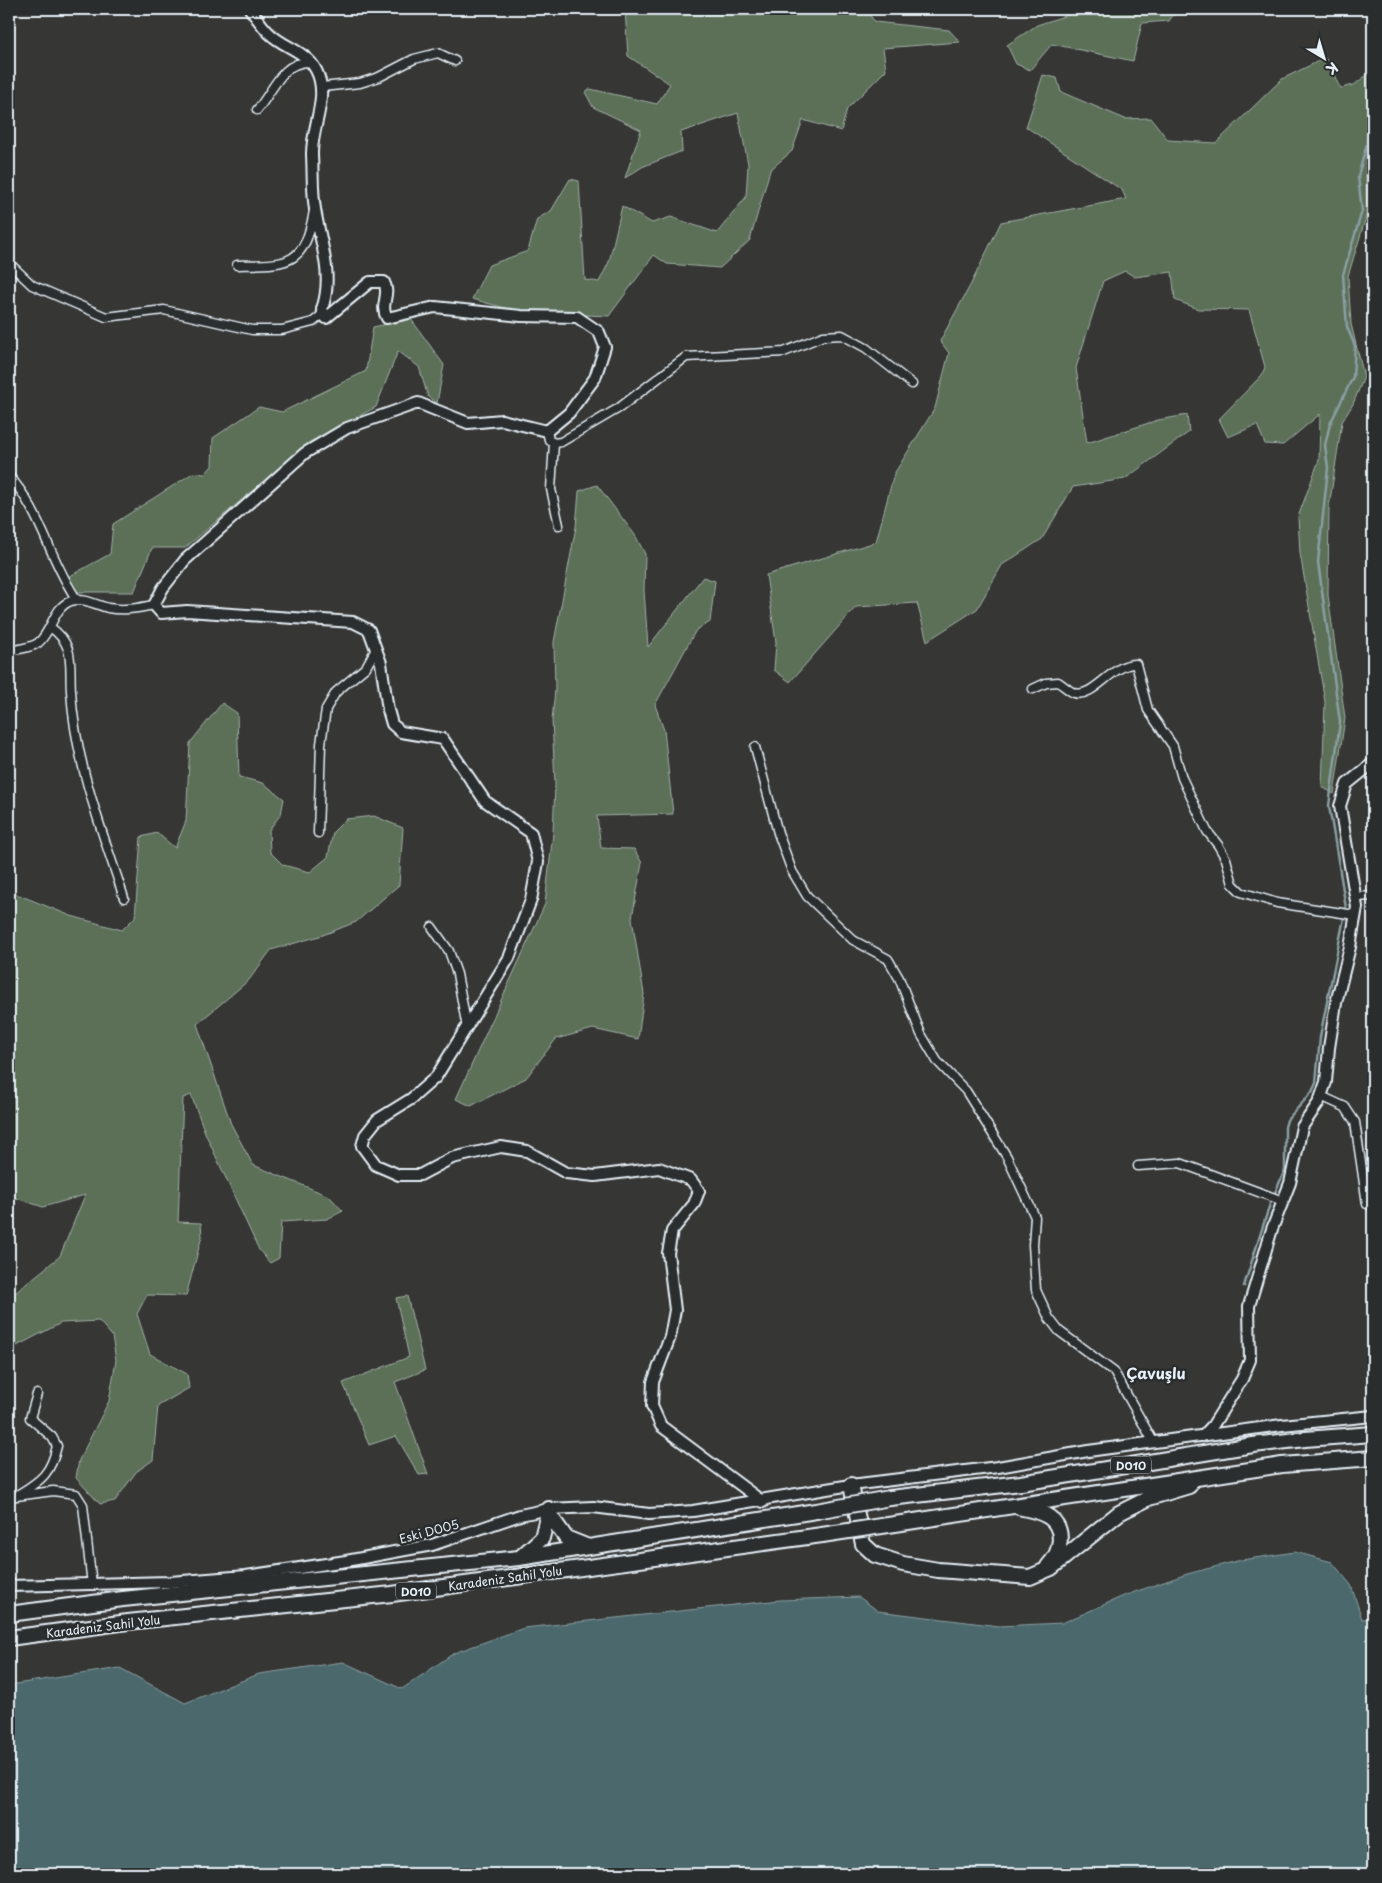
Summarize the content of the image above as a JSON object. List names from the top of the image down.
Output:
{
  "streets": {
    "highway": ["D010", "Karadeniz Sahil Yolu"],
    "street": ["Eski D005"]
  },
  "crossings": [
    ["D010", "Karadeniz Sahil Yolu"]
  ],
  "districts": ["Çavuşlu"],
  "north": "bottom right"
}
